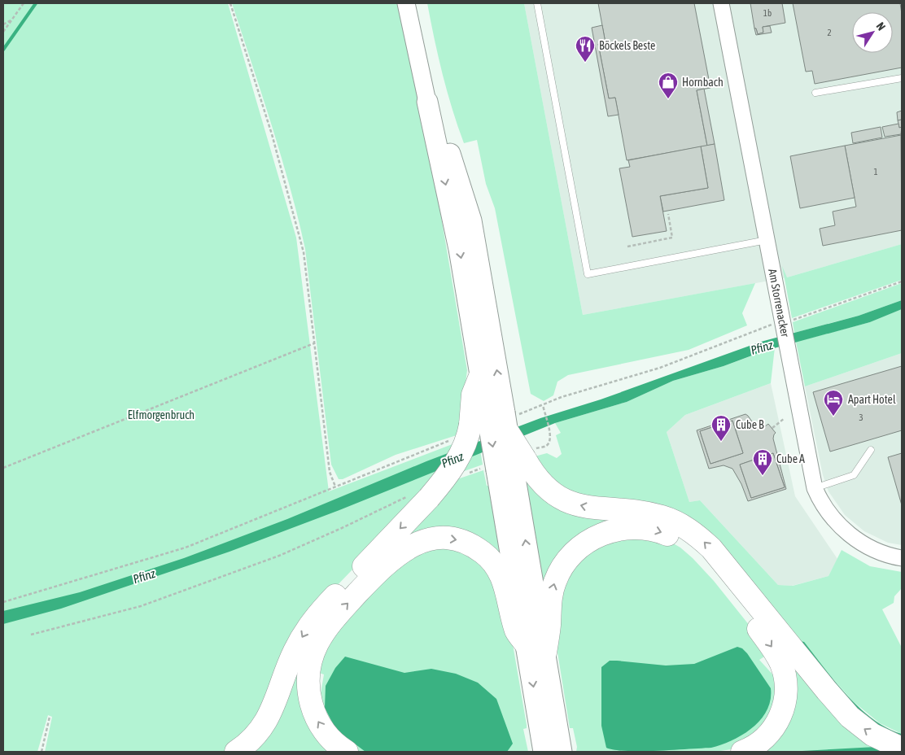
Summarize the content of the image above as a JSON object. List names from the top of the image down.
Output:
{
  "streets": {
    "street": ["Am Storrenacker"]
  },
  "water": ["Pfinz"],
  "parks": ["Elfmorgenbruch"],
  "places": {
    "restaurant": ["Böckels Beste"],
    "shop": ["Hornbach"],
    "hotel": ["Apart Hotel"],
    "building": ["Cube B", "Cube A"]
  },
  "house_numbers": [
    "1b",
    "2",
    "1",
    "3"
  ],
  "north": "top right"
}
